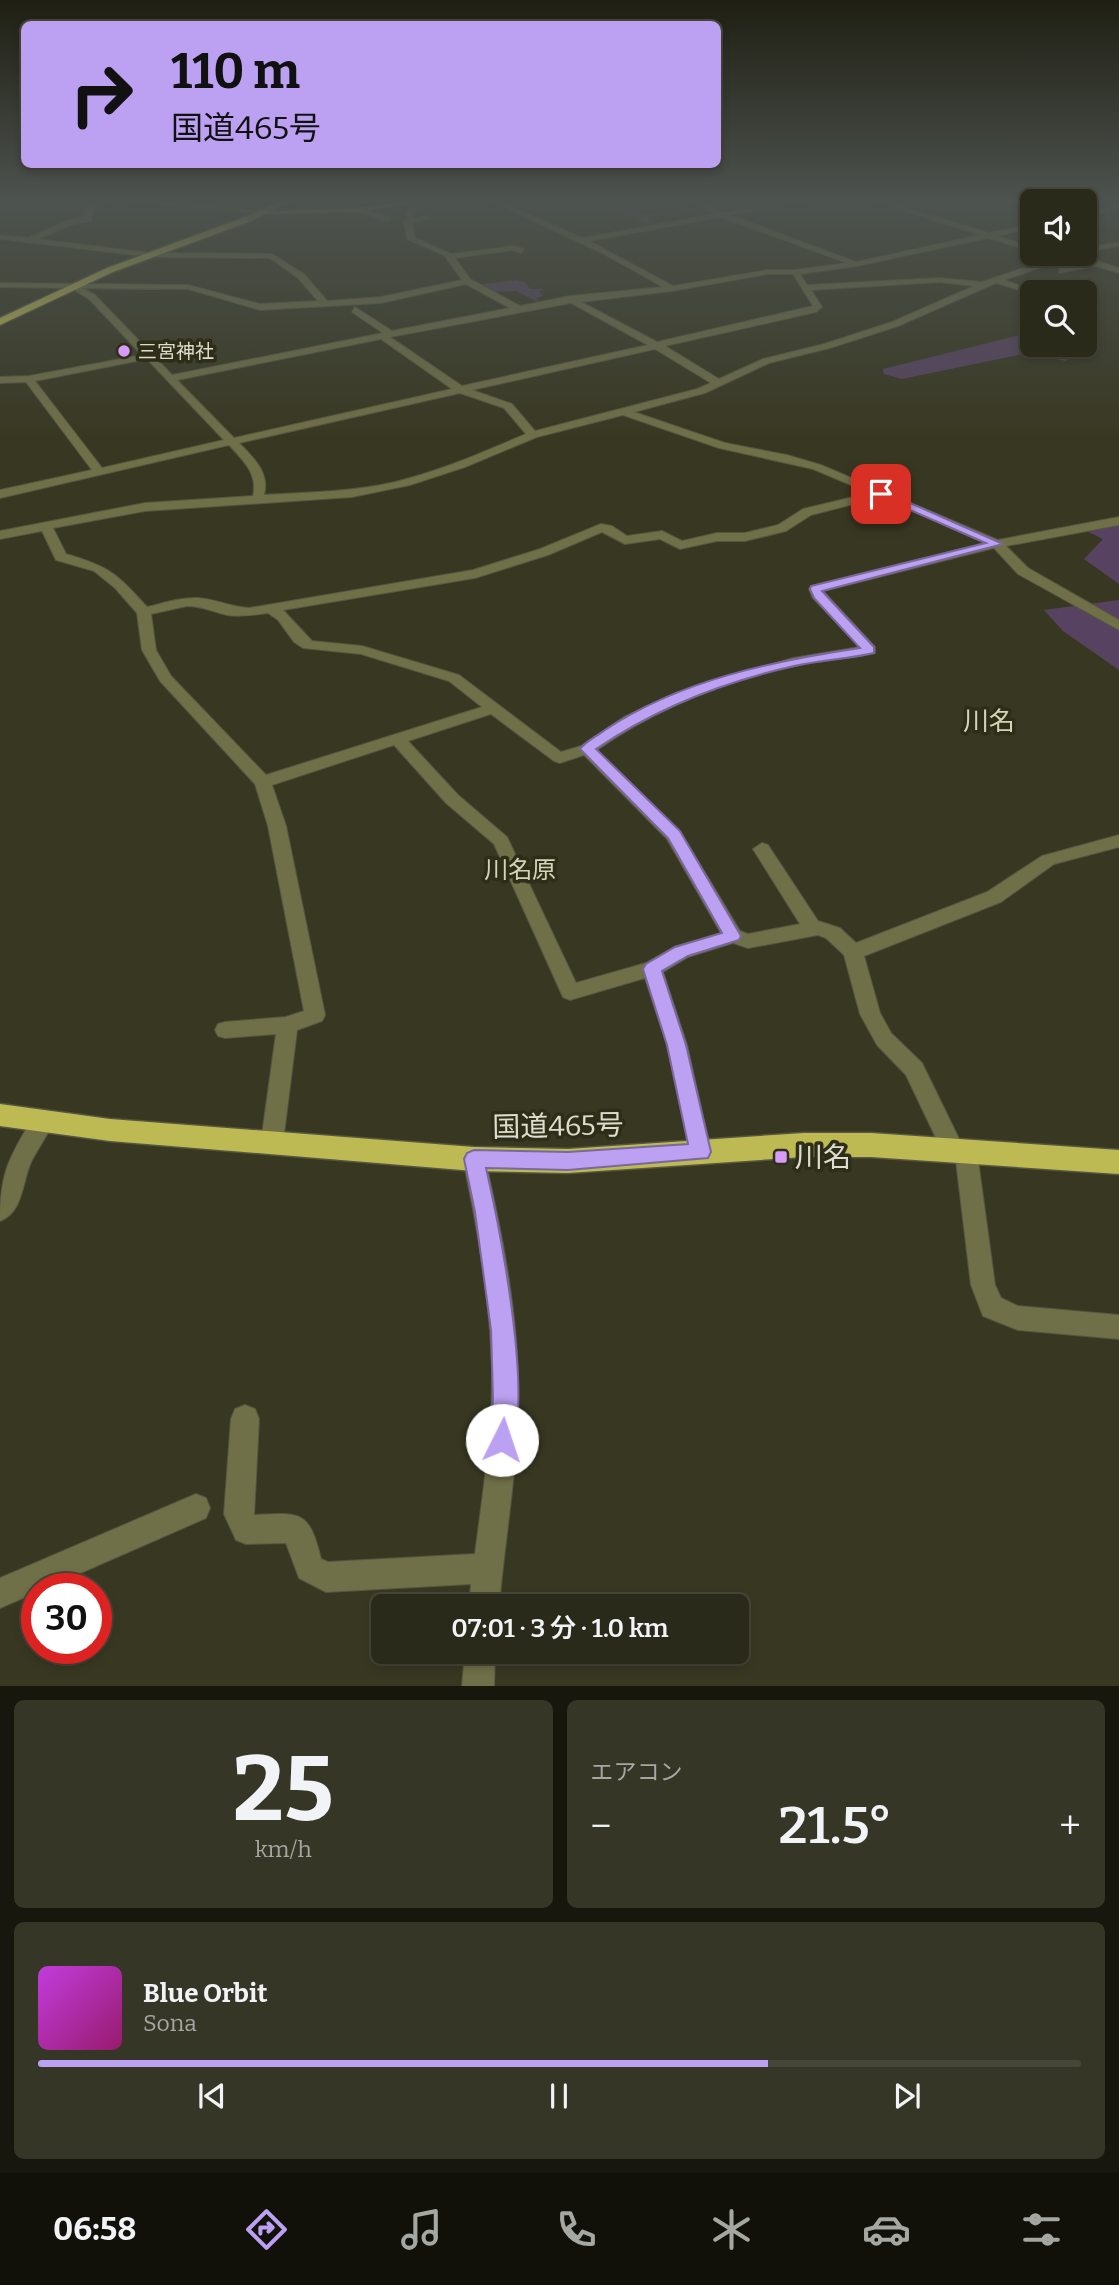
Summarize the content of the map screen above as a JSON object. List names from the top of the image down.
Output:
{
  "streets": {
    "highway": ["国道465号"]
  },
  "districts": ["川名", "川名原"],
  "places": {
    "other": ["三宮神社"],
    "transit": ["川名"]
  },
  "page": {
    "turn": ["110 m", "国道465号"],
    "limit": "30",
    "trip": "07:01 · 3 分 · 1.0 km",
    "tile": [
      ["25", "km/h"],
      "エアコン"
    ],
    "heat": ["−", "21.5°", "+"],
    "song": ["Blue Orbit", "Sona"],
    "tabs": "06:58"
  }
}
